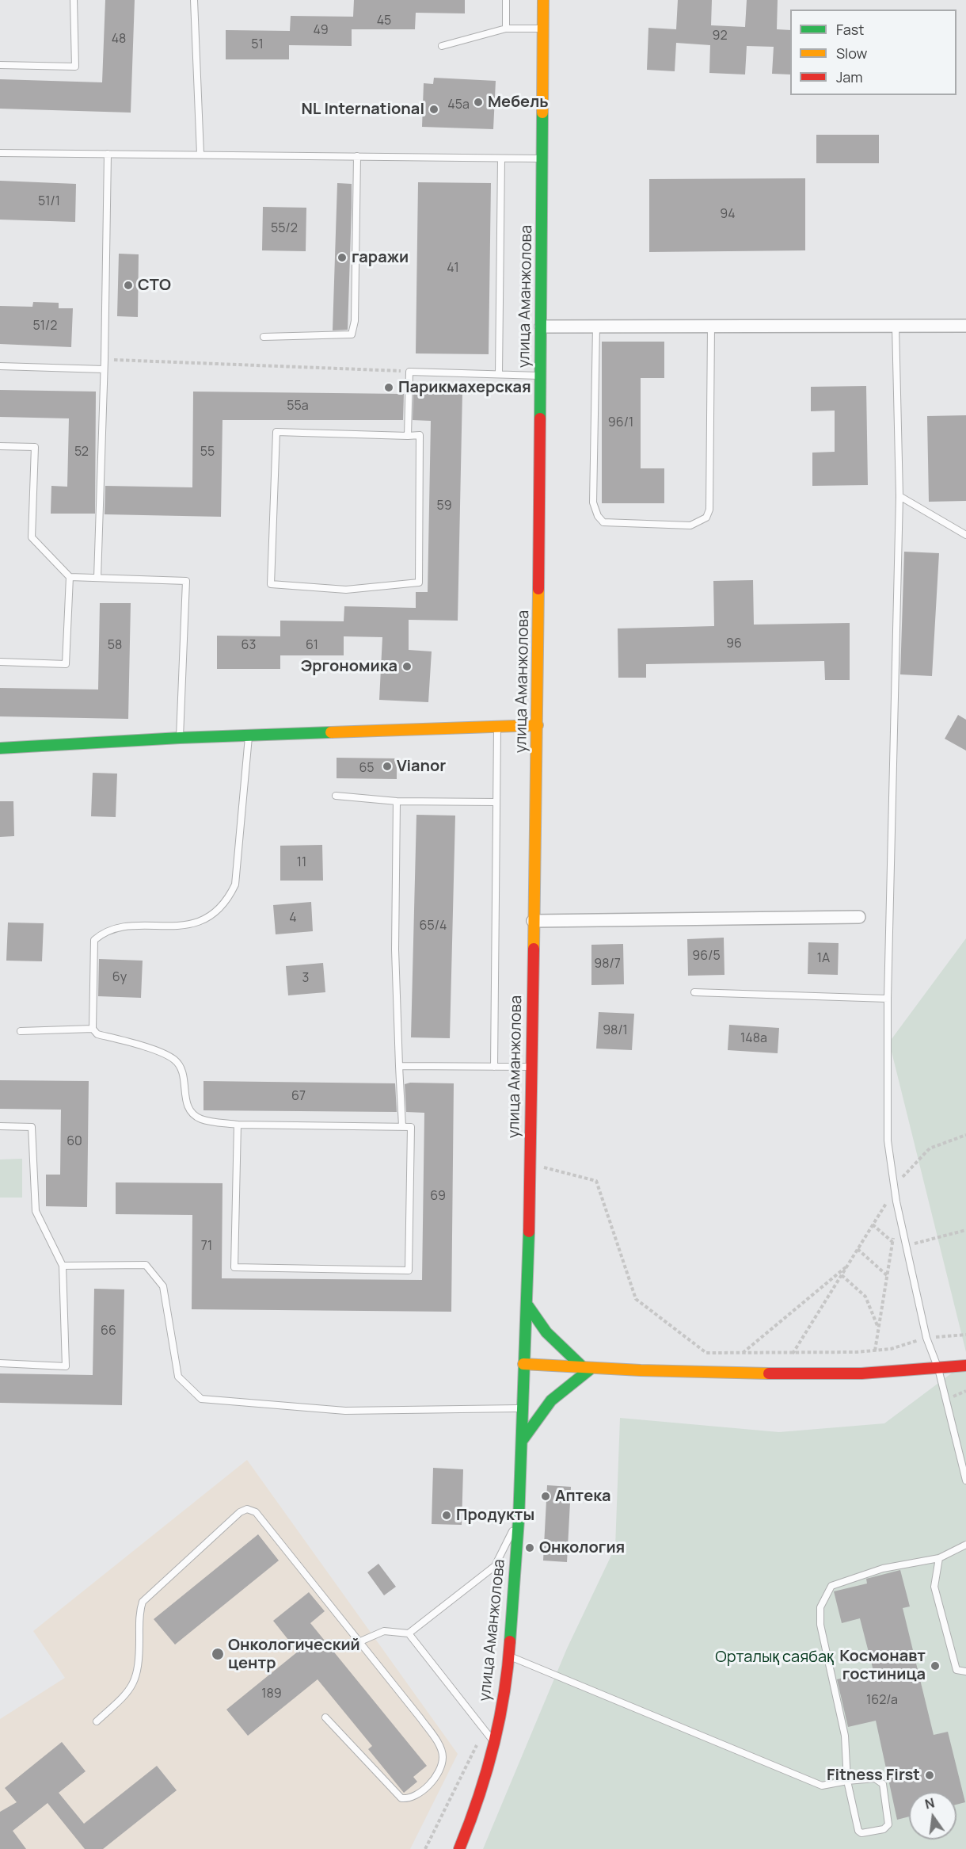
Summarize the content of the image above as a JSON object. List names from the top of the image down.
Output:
{
  "streets": {
    "main road": ["улица Аманжолова"]
  },
  "parks": ["Орталық саябақ"],
  "places": [
    "Мебель",
    "NL International",
    "гаражи",
    "СТО",
    "Парикмахерская",
    "Эргономика",
    "Vianor",
    "Аптека",
    "Продукты",
    "Онкология",
    "Онкологический центр",
    "Космонавт гостиница",
    "Fitness First"
  ],
  "house_numbers": [
    "45",
    "49",
    "92",
    "48",
    "51",
    "45а",
    "51/1",
    "94",
    "55/2",
    "41",
    "51/2",
    "55а",
    "96/1",
    "52",
    "55",
    "59",
    "96",
    "58",
    "63",
    "61",
    "65",
    "11",
    "4",
    "65/4",
    "96/5",
    "1А",
    "98/7",
    "6у",
    "3",
    "98/1",
    "148а",
    "67",
    "60",
    "69",
    "71",
    "66",
    "189",
    "162/a"
  ],
  "legend": ["Fast", "Slow", "Jam"],
  "north": "top"
}
